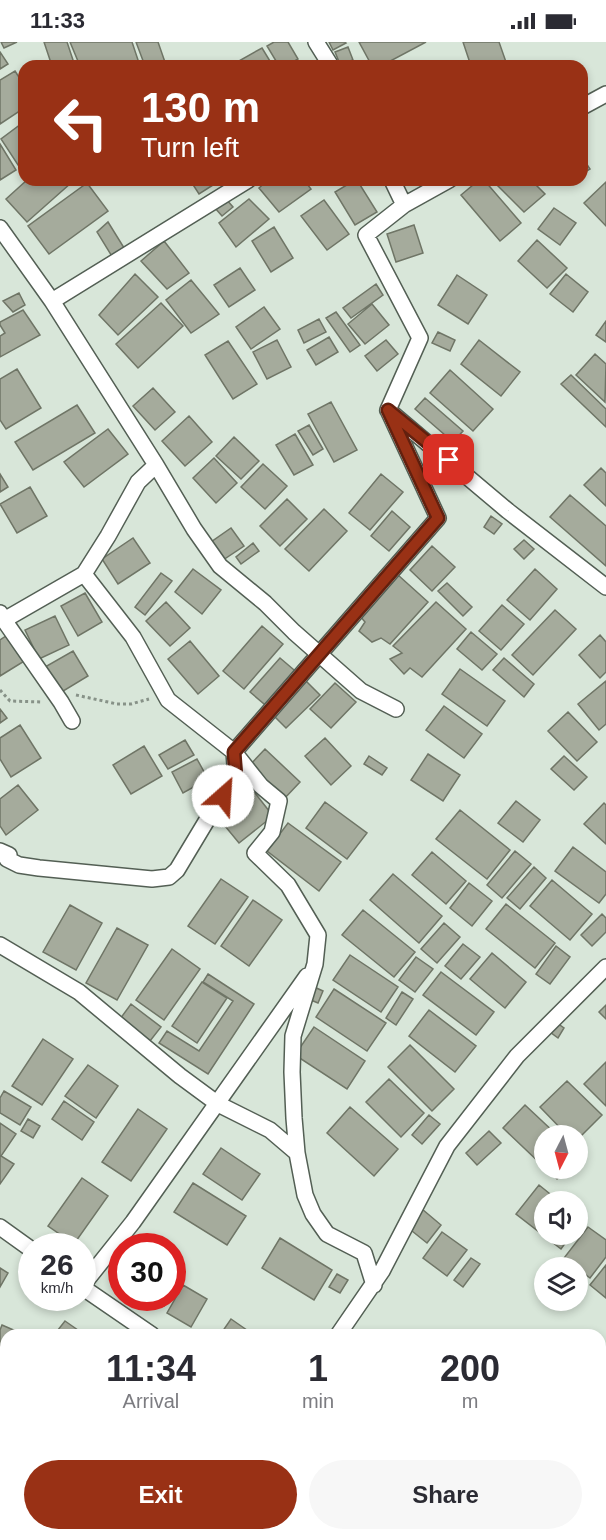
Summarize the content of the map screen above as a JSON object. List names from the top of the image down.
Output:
{
  "north": "bottom",
  "page": {
    "status": "11:33",
    "turn": ["130 m", "Turn left"],
    "speed": "26 km/h",
    "limit": "30",
    "eta": [
      "11:34",
      "Arrival",
      "1",
      "min",
      "200",
      "m"
    ],
    "buttons": ["Exit", "Share"]
  }
}
